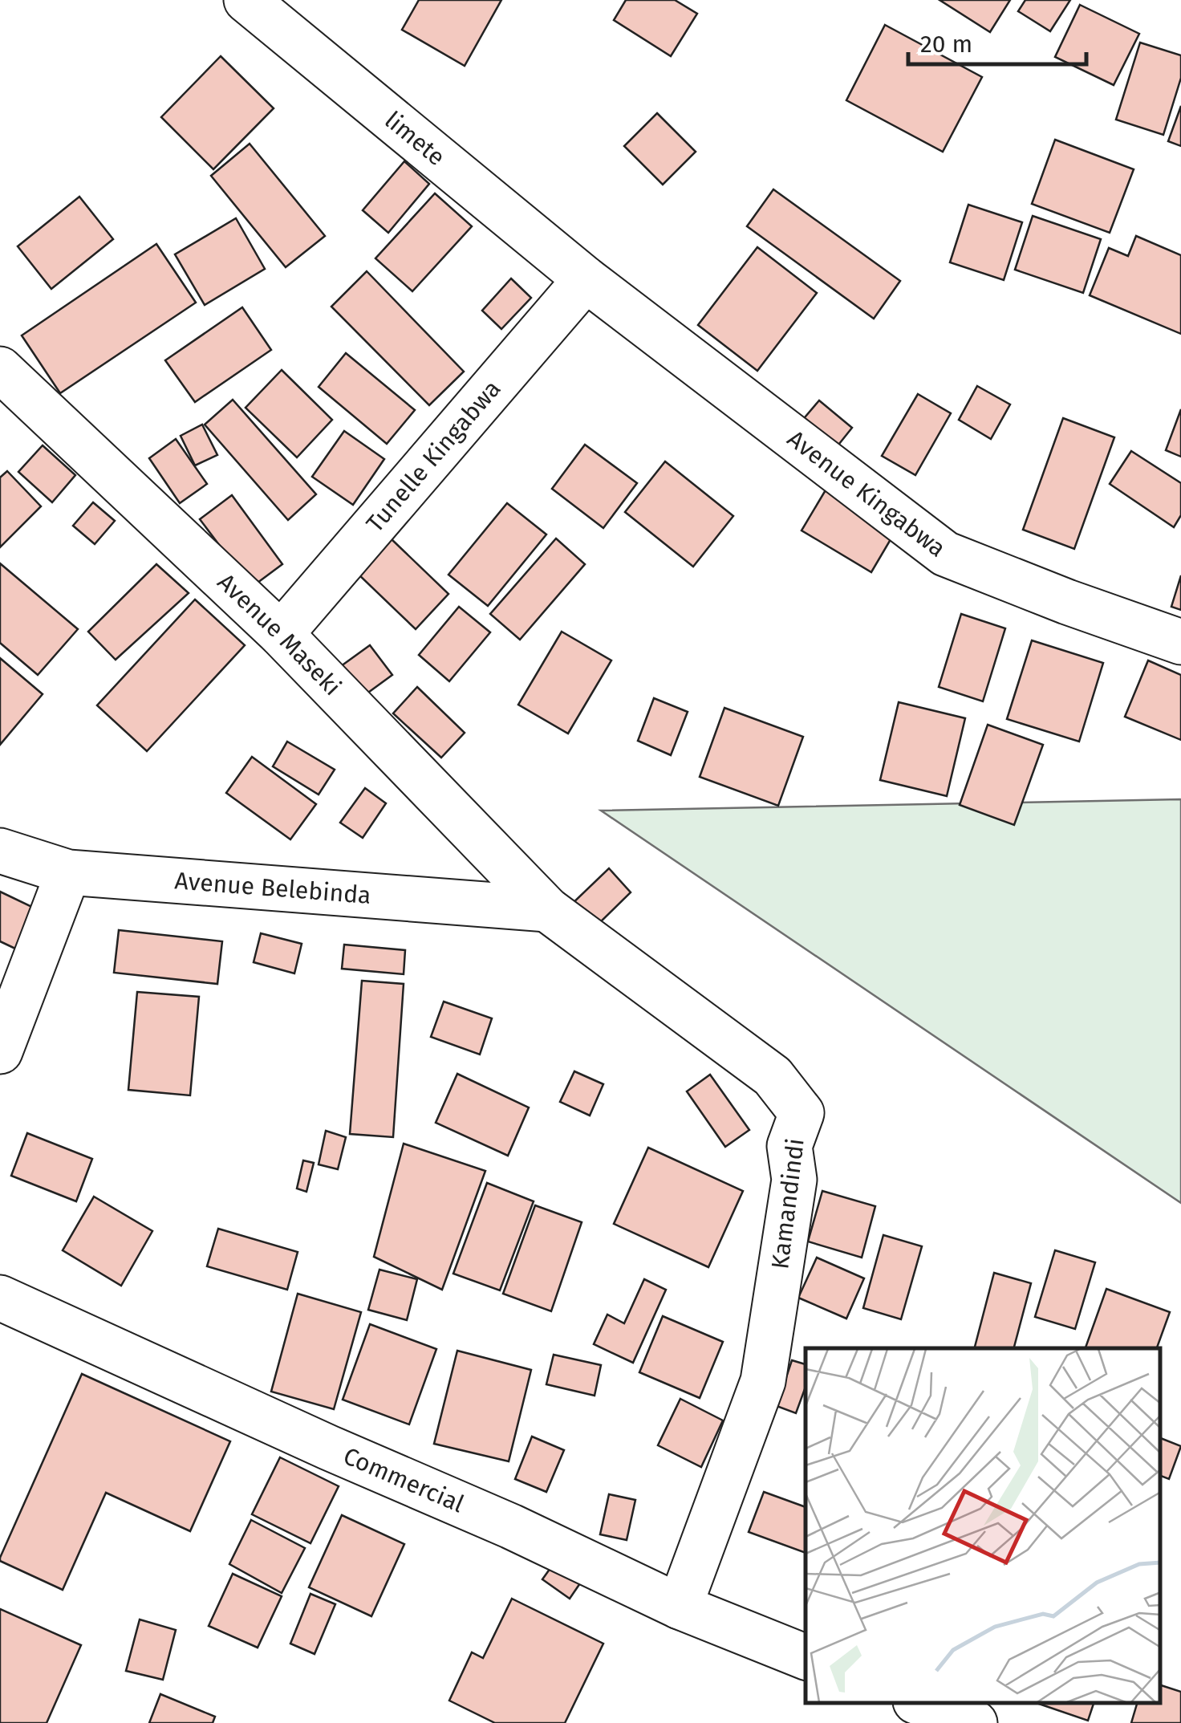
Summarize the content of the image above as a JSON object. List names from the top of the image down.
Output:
{
  "streets": {
    "street": [
      "limete",
      "Tunelle Kingabwa",
      "Avenue Kingabwa",
      "Avenue Maseki",
      "Avenue Belebinda",
      "Kamandindi",
      "Commercial"
    ]
  },
  "crossings": [
    ["limete", "Tunelle Kingabwa"],
    ["limete", "Avenue Kingabwa"],
    ["Tunelle Kingabwa", "Avenue Kingabwa"],
    ["Tunelle Kingabwa", "Avenue Maseki"],
    ["Avenue Maseki", "Avenue Belebinda"],
    ["Avenue Maseki", "Kamandindi"],
    ["Avenue Belebinda", "Kamandindi"],
    ["Kamandindi", "Commercial"]
  ],
  "scale_bar": "20 m"
}
